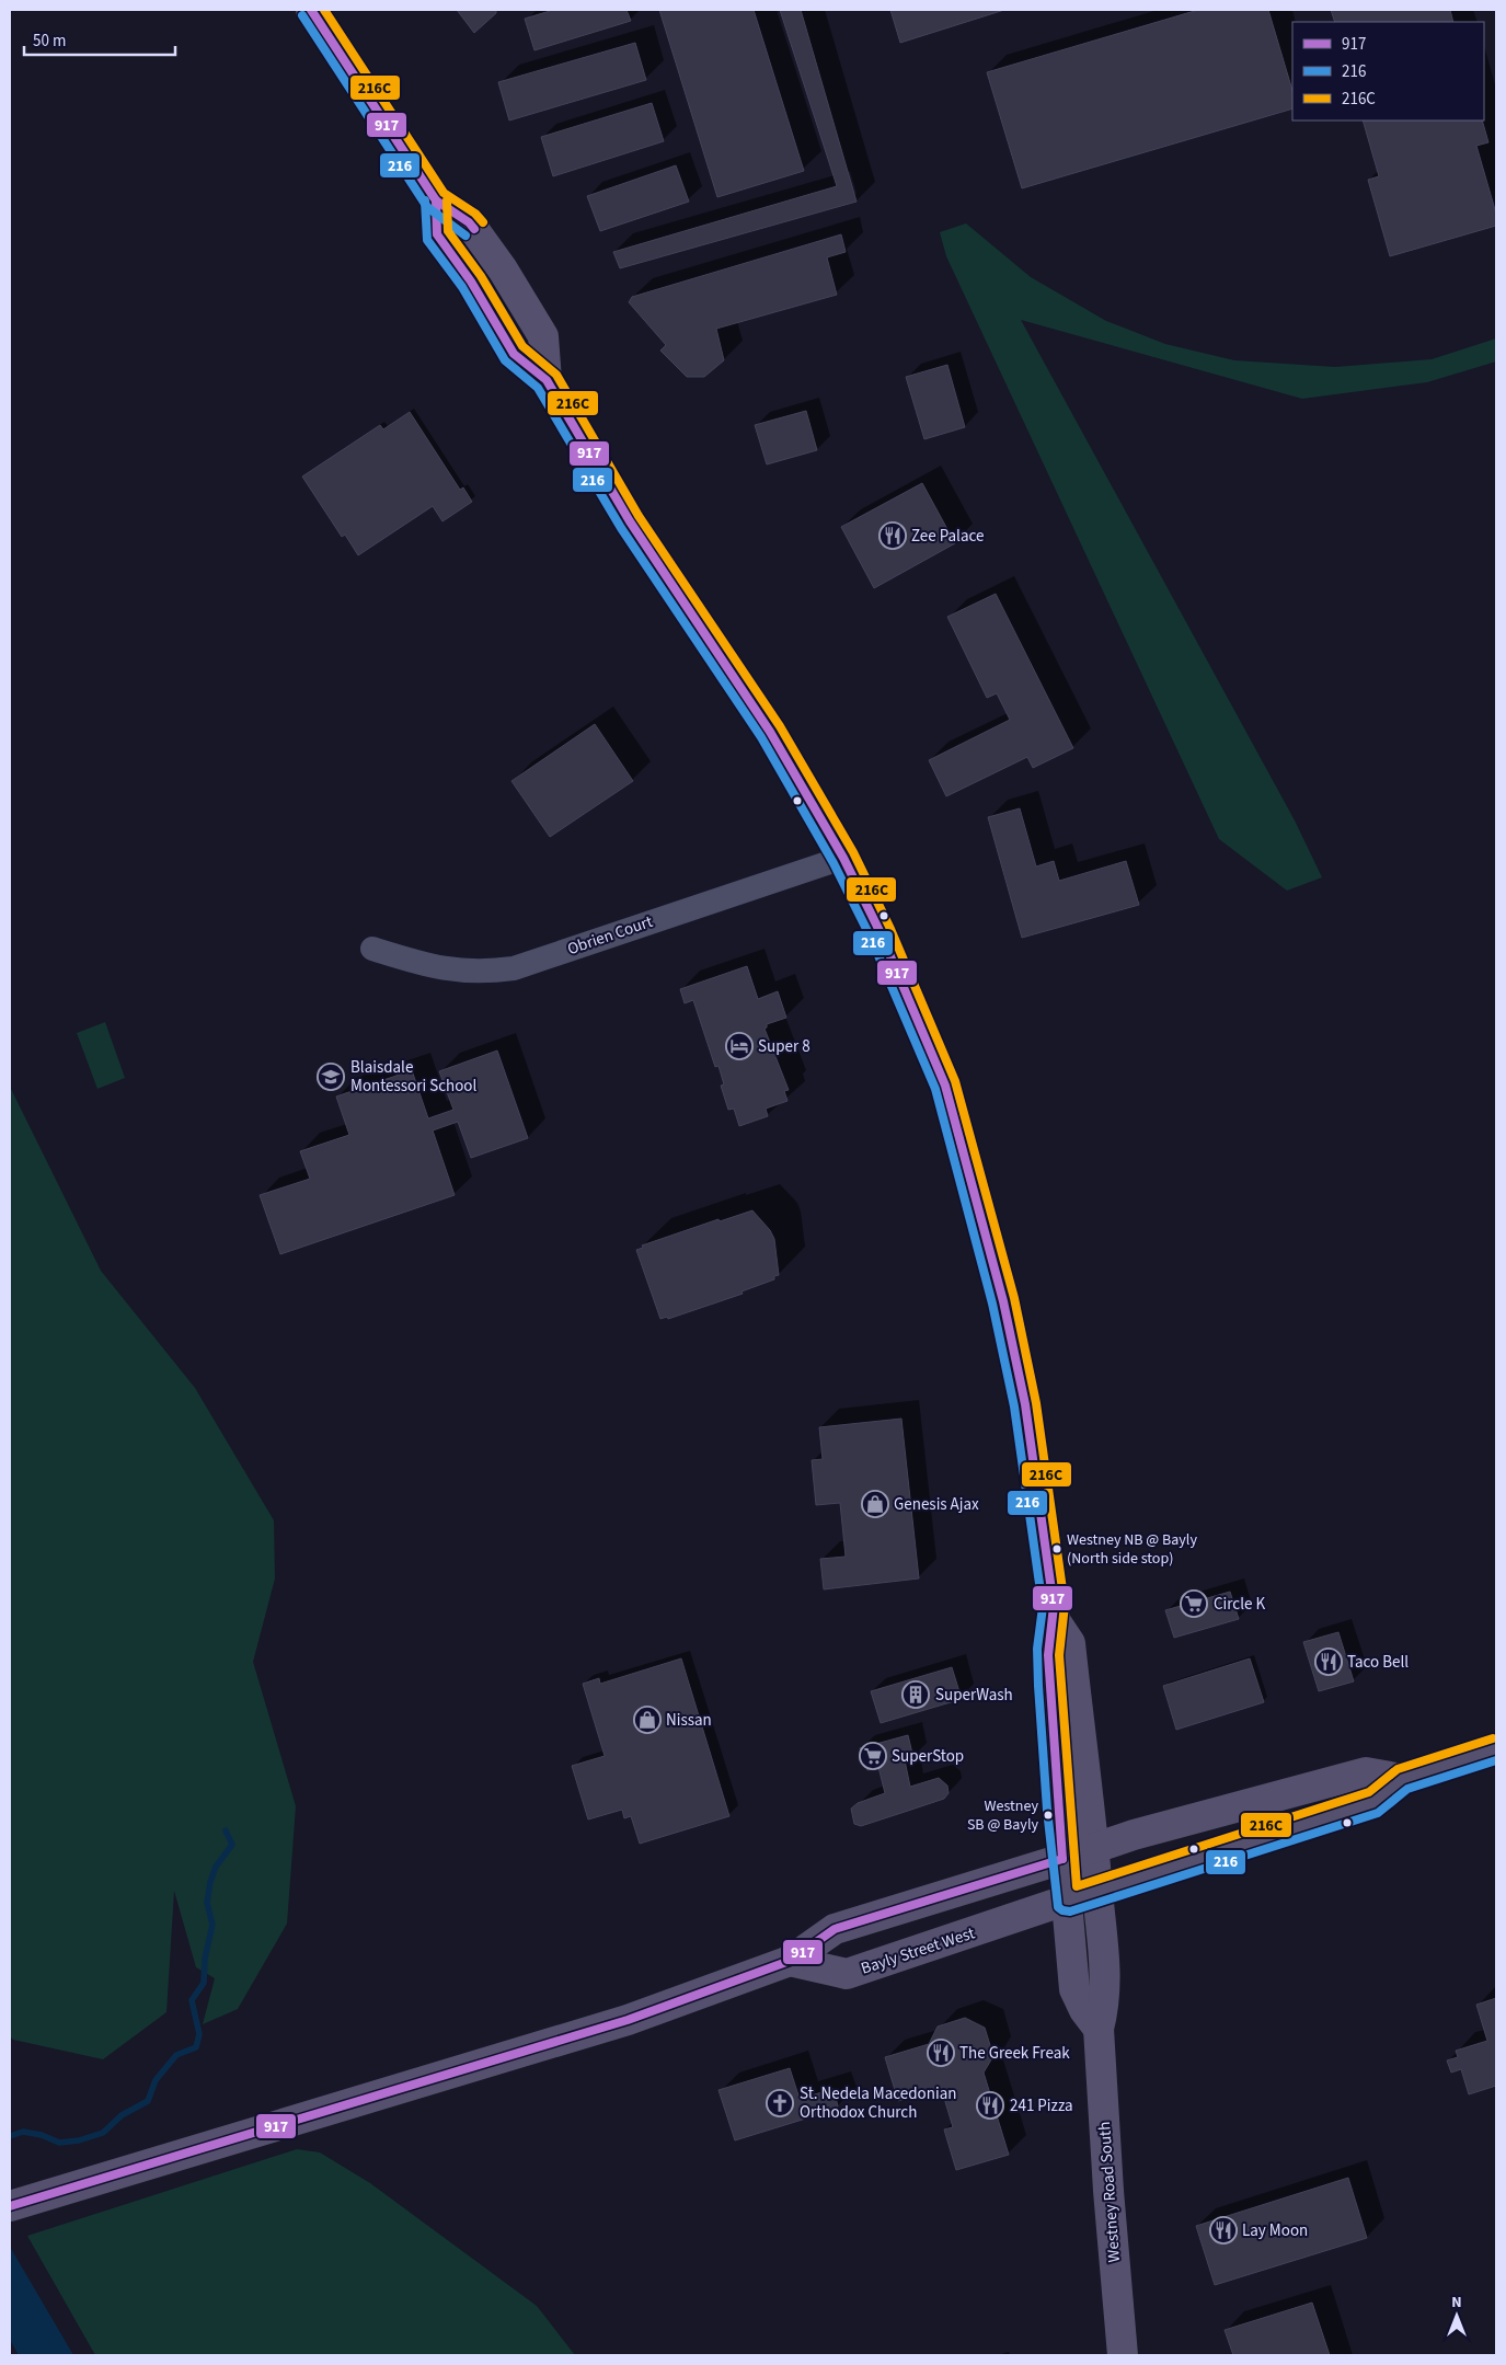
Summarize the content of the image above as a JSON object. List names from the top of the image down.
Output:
{
  "streets": {
    "main road": ["Bayly Street West", "Westney Road South"],
    "street": ["Obrien Court"]
  },
  "crossings": [
    ["Obrien Court", "Westney Road South"],
    ["Bayly Street West", "Westney Road South"]
  ],
  "places": {
    "restaurant": [
      "Zee Palace",
      "Taco Bell",
      "The Greek Freak",
      "241 Pizza",
      "Lay Moon"
    ],
    "hotel": ["Super 8"],
    "school or university": ["Blaisdale Montessori School"],
    "shop": ["Genesis Ajax", "Nissan"],
    "other": ["Westney NB @ Bayly (North side stop)", "Westney SB @ Bayly"],
    "supermarket": ["Circle K", "SuperStop"],
    "building": ["SuperWash"],
    "church": ["St. Nedela Macedonian Orthodox Church"]
  },
  "lines": ["transit line 917", "transit line 216C", "transit line 216"],
  "legend": ["917", "216", "216C"],
  "scale_bar": "50 m",
  "north": "top"
}
